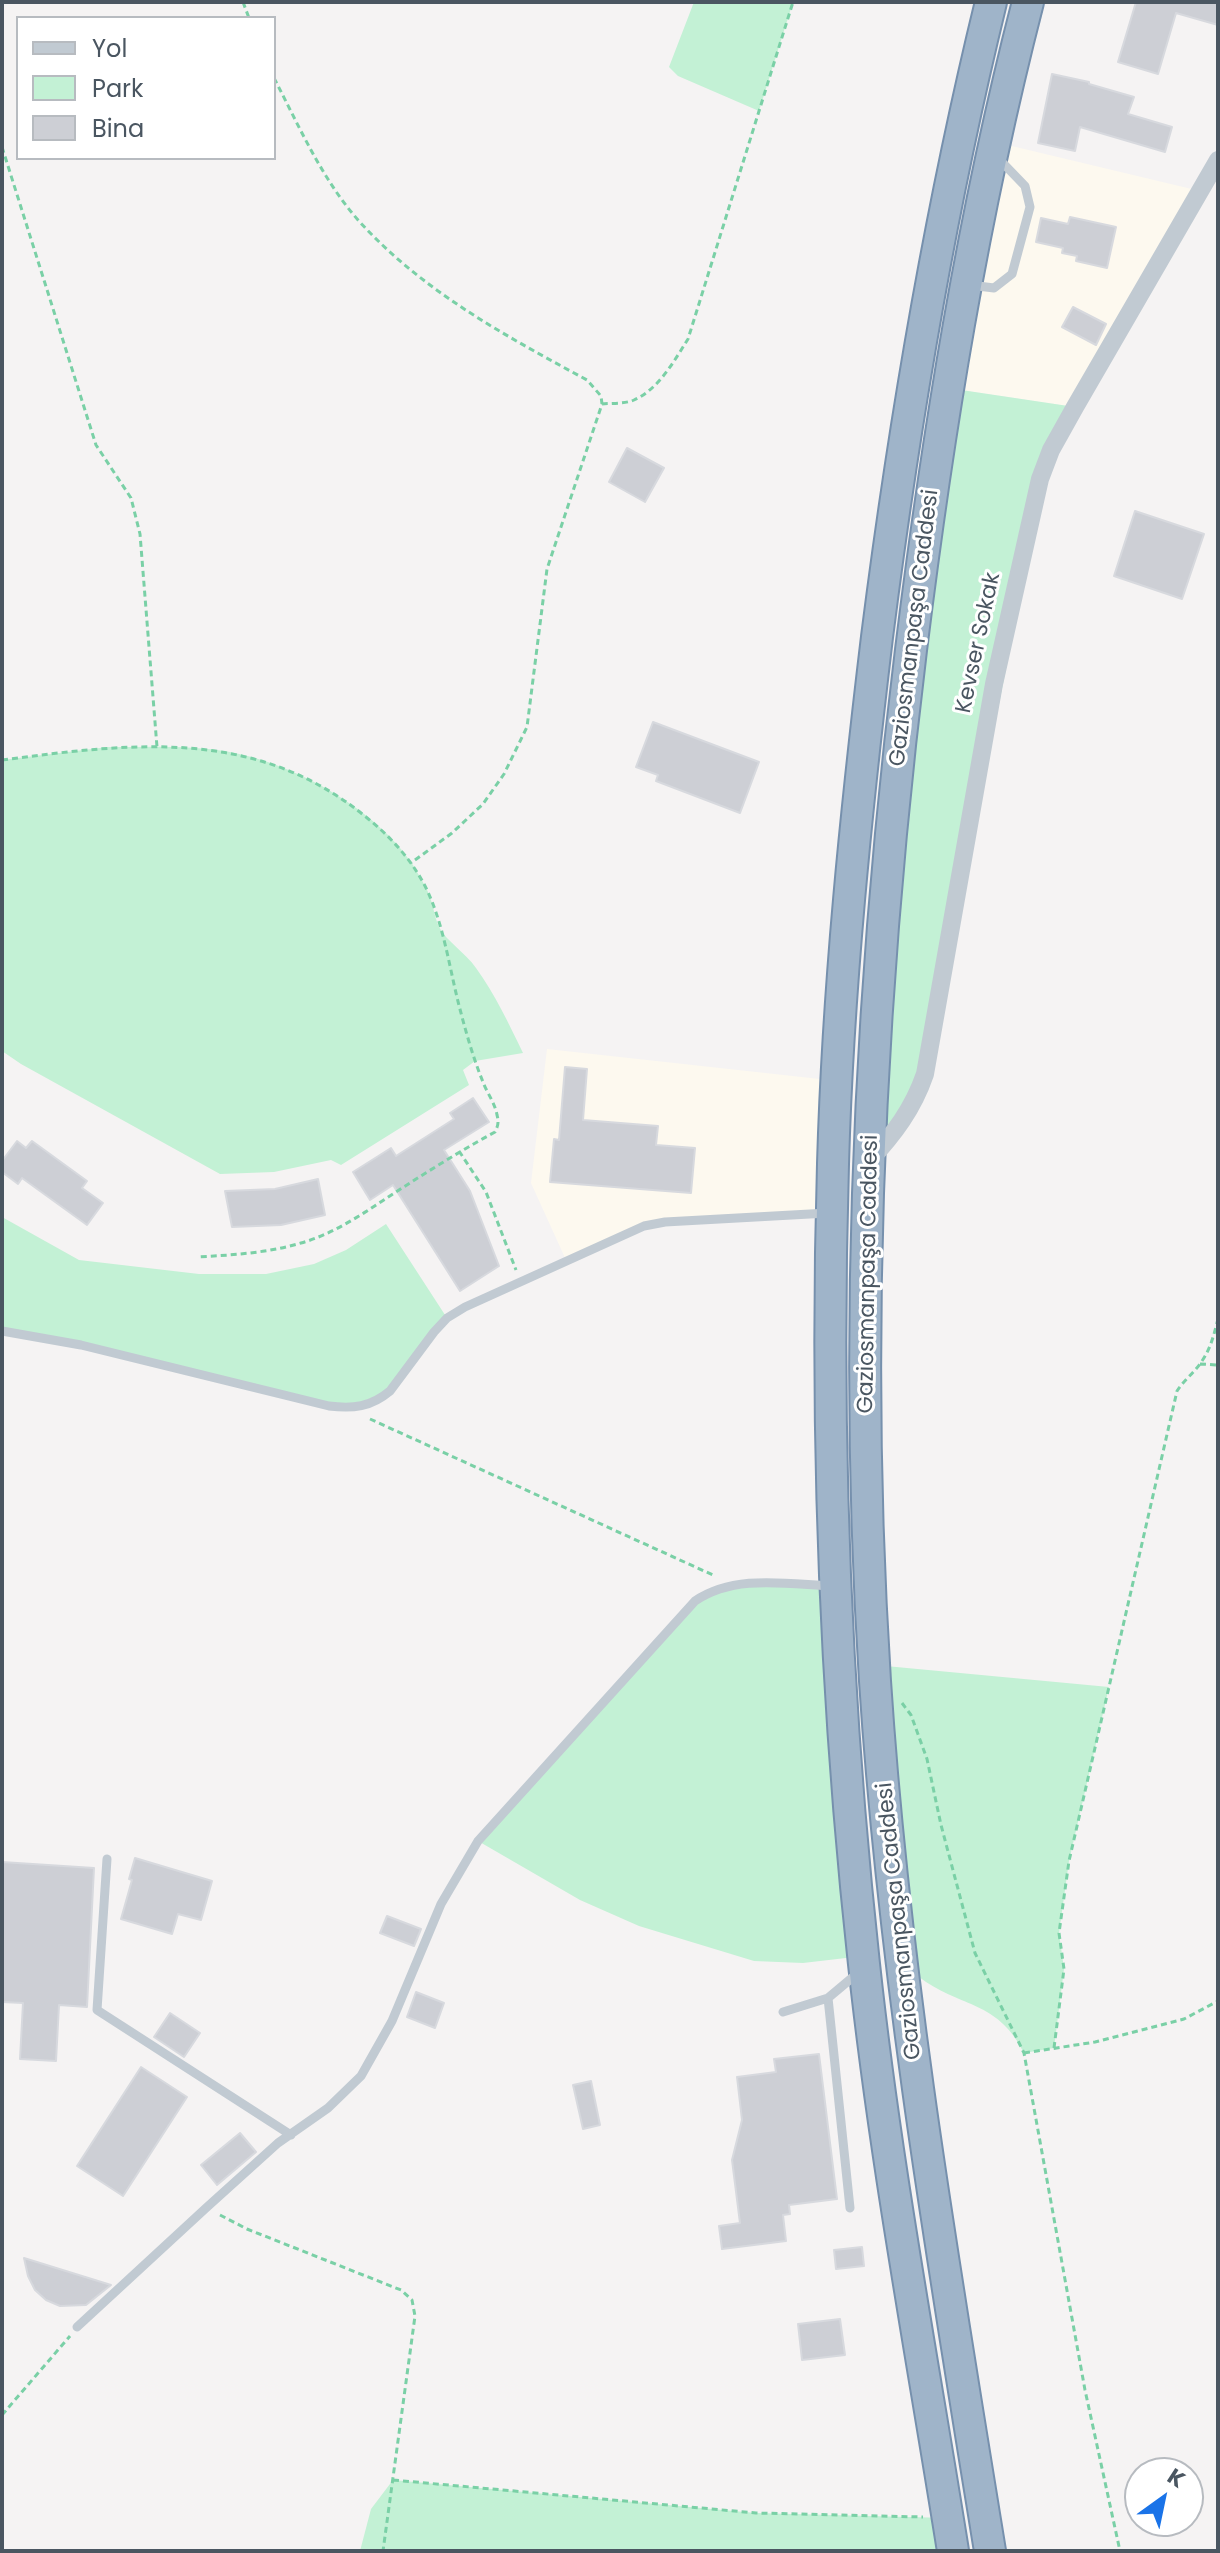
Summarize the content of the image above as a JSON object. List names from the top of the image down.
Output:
{
  "streets": {
    "highway": ["Gaziosmanpaşa Caddesi"],
    "street": ["Kevser Sokak"]
  },
  "crossings": [
    ["Gaziosmanpaşa Caddesi", "Kevser Sokak"]
  ],
  "legend": ["Yol", "Park", "Bina"],
  "north": "top right"
}
